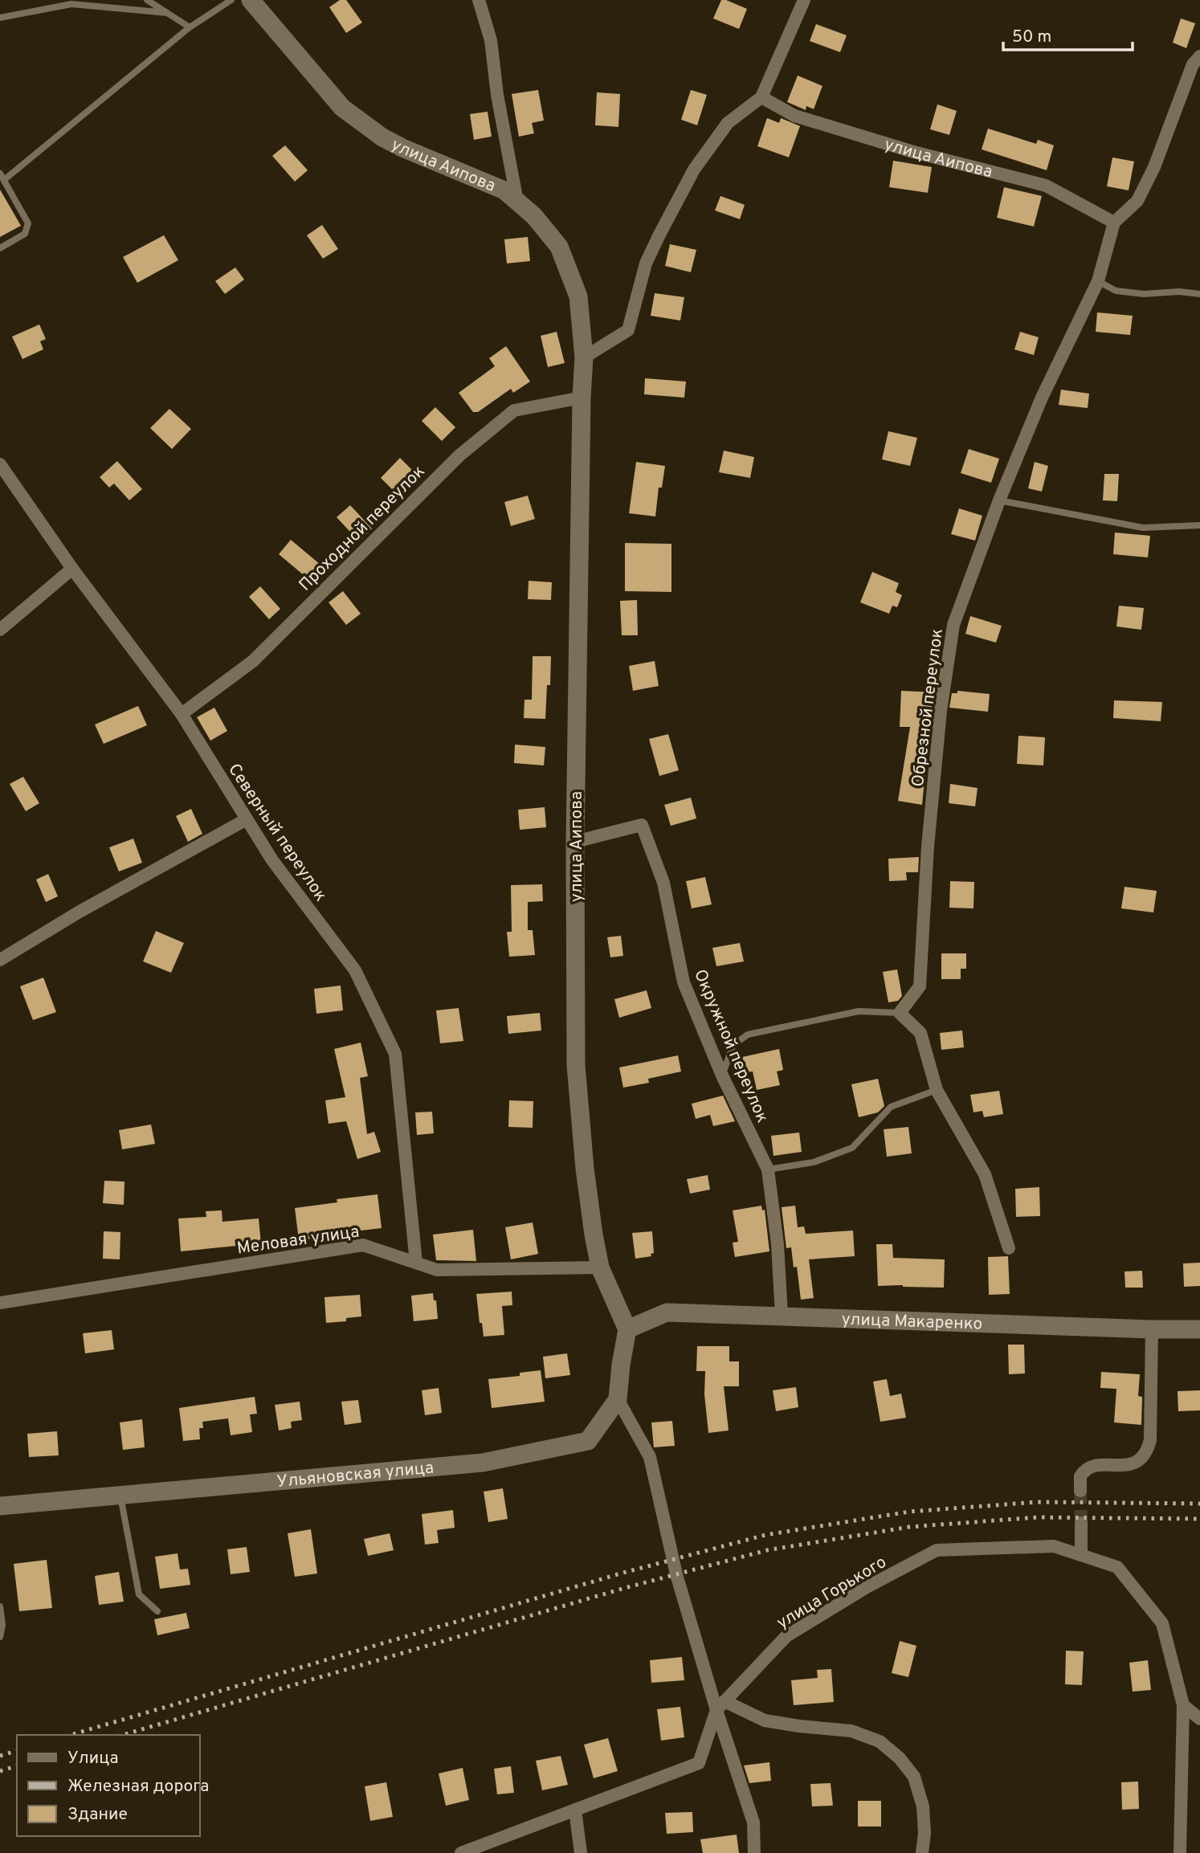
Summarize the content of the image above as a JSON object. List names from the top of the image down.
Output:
{
  "streets": {
    "street": [
      "улица Аипова",
      "Проходной переулок",
      "Обрезной переулок",
      "Северный переулок",
      "Окружной переулок",
      "Меловая улица",
      "улица Макаренко",
      "Ульяновская улица",
      "улица Горького"
    ]
  },
  "crossings": [
    ["улица Аипова", "Проходной переулок"],
    ["улица Аипова", "Обрезной переулок"],
    ["улица Аипова", "Окружной переулок"],
    ["улица Аипова", "Меловая улица"],
    ["улица Аипова", "улица Макаренко"],
    ["Проходной переулок", "Северный переулок"],
    ["Северный переулок", "Меловая улица"],
    ["Окружной переулок", "улица Макаренко"]
  ],
  "legend": ["Улица", "Железная дорога", "Здание"],
  "scale_bar": "50 m"
}
